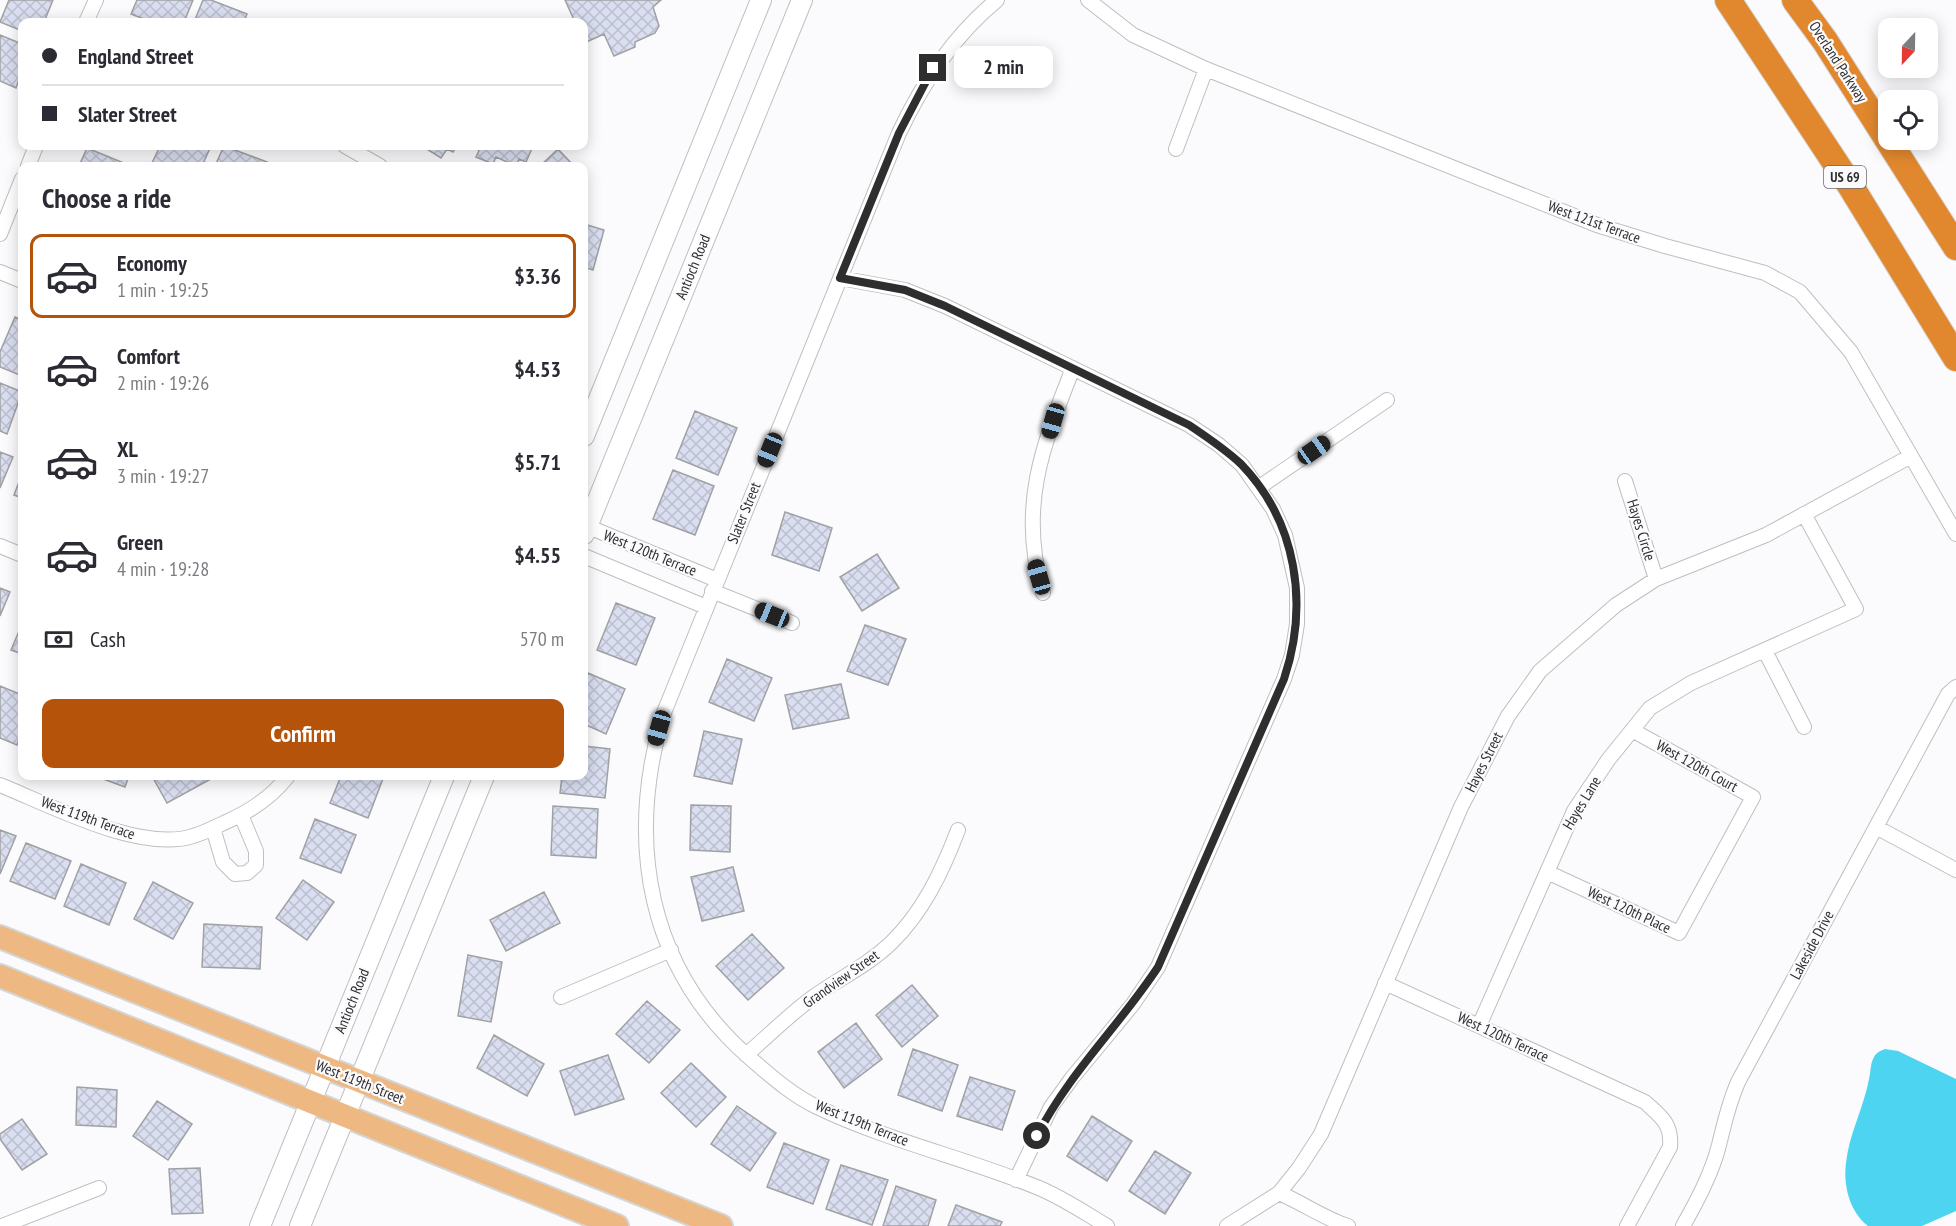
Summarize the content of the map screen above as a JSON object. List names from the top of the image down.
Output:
{
  "streets": {
    "highway": ["Overland Parkway", "US 69"],
    "main road": ["Antioch Road", "West 119th Street"],
    "street": [
      "West 121st Terrace",
      "Slater Street",
      "Hayes Circle",
      "West 120th Terrace",
      "Hayes Street",
      "West 120th Court",
      "Hayes Lane",
      "West 119th Terrace",
      "West 120th Place",
      "Lakeside Drive",
      "Grandview Street"
    ]
  },
  "crossings": [
    ["West 121st Terrace", "Hayes Street"],
    ["Antioch Road", "West 119th Street"],
    ["Slater Street", "West 120th Terrace"],
    ["Slater Street", "West 119th Terrace"],
    ["Hayes Circle", "Hayes Street"],
    ["West 120th Terrace", "Hayes Street"],
    ["West 120th Terrace", "Hayes Lane"],
    ["Hayes Street", "Hayes Lane"],
    ["West 120th Court", "Hayes Lane"],
    ["West 120th Court", "West 120th Place"],
    ["Hayes Lane", "West 120th Place"],
    ["West 119th Terrace", "Grandview Street"]
  ],
  "north": "bottom",
  "page": {
    "banner": ["England Street", "Slater Street"],
    "bubble": "2 min",
    "heading": "Choose a ride",
    "list": [
      {
        "name": "Economy",
        "note": "1 min · 19:25",
        "value": "$3.36"
      },
      {
        "name": "Comfort",
        "note": "2 min · 19:26",
        "value": "$4.53"
      },
      {
        "name": "XL",
        "note": "3 min · 19:27",
        "value": "$5.71"
      },
      {
        "name": "Green",
        "note": "4 min · 19:28",
        "value": "$4.55"
      }
    ],
    "pay": ["Cash", "570 m"],
    "buttons": "Confirm"
  }
}
